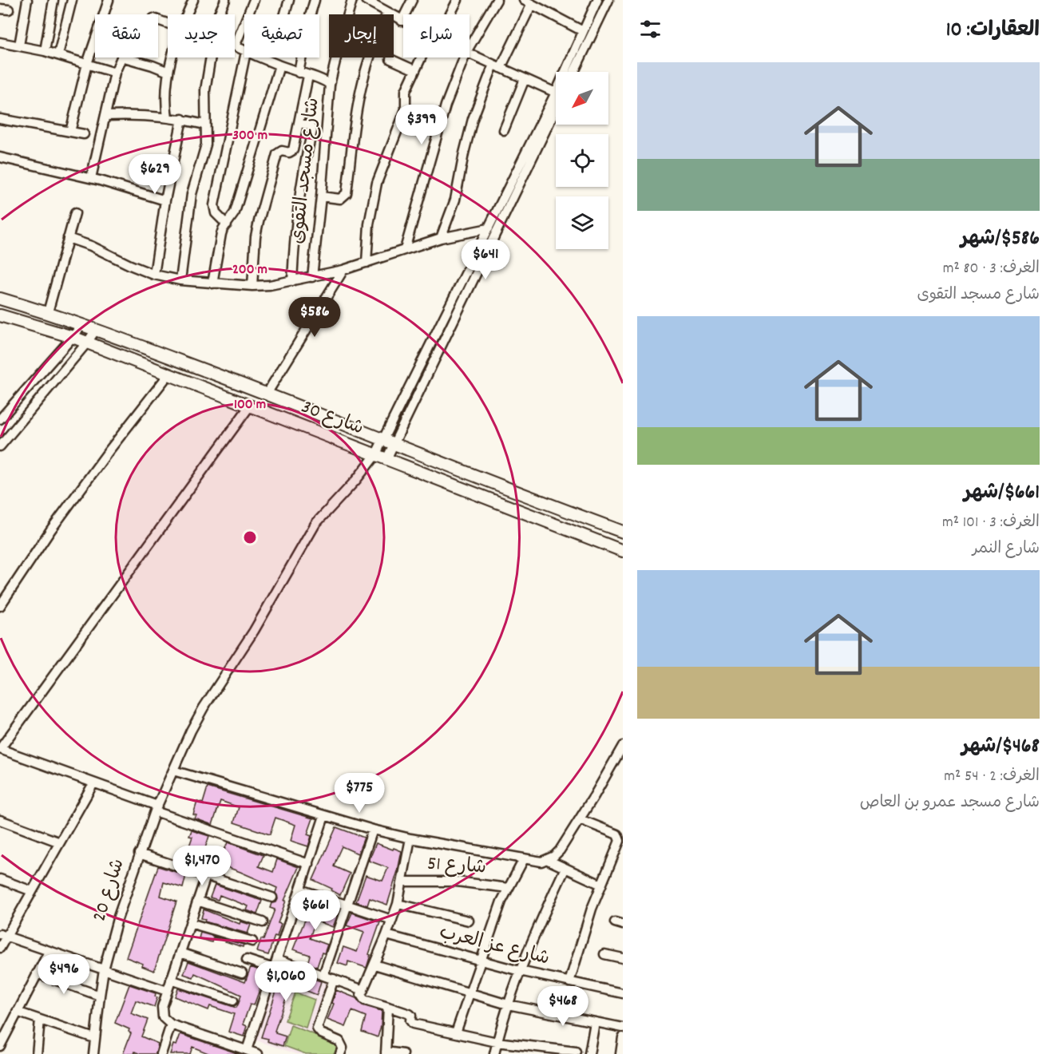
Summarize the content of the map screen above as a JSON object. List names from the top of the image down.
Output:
{
  "streets": {
    "street": [
      "شارع مسجد التقوى",
      "شارع 30",
      "شارع 51",
      "شارع 20",
      "شارع عز العرب"
    ]
  },
  "crossings": [
    ["شارع 30", "شارع 20"]
  ],
  "north": "bottom left",
  "page": {
    "heading": "العقارات: 10",
    "chip": [
      "شراء",
      "إيجار",
      "تصفية",
      "جديد",
      "شقة"
    ],
    "list": [
      {
        "name": "$586/شهر",
        "note": "الغرف: 3 · 80 m² · شارع مسجد التقوى"
      },
      {
        "name": "$661/شهر",
        "note": "الغرف: 3 · 101 m² · شارع النمر"
      },
      {
        "name": "$468/شهر",
        "note": "الغرف: 2 · 54 m² · شارع مسجد عمرو بن العاص"
      }
    ],
    "price": [
      "$399",
      "$629",
      "$641",
      "$586",
      "$775",
      "$1,470",
      "$661",
      "$496",
      "$1,060",
      "$468"
    ]
  },
  "rings": ["300 m", "200 m", "100 m"]
}
